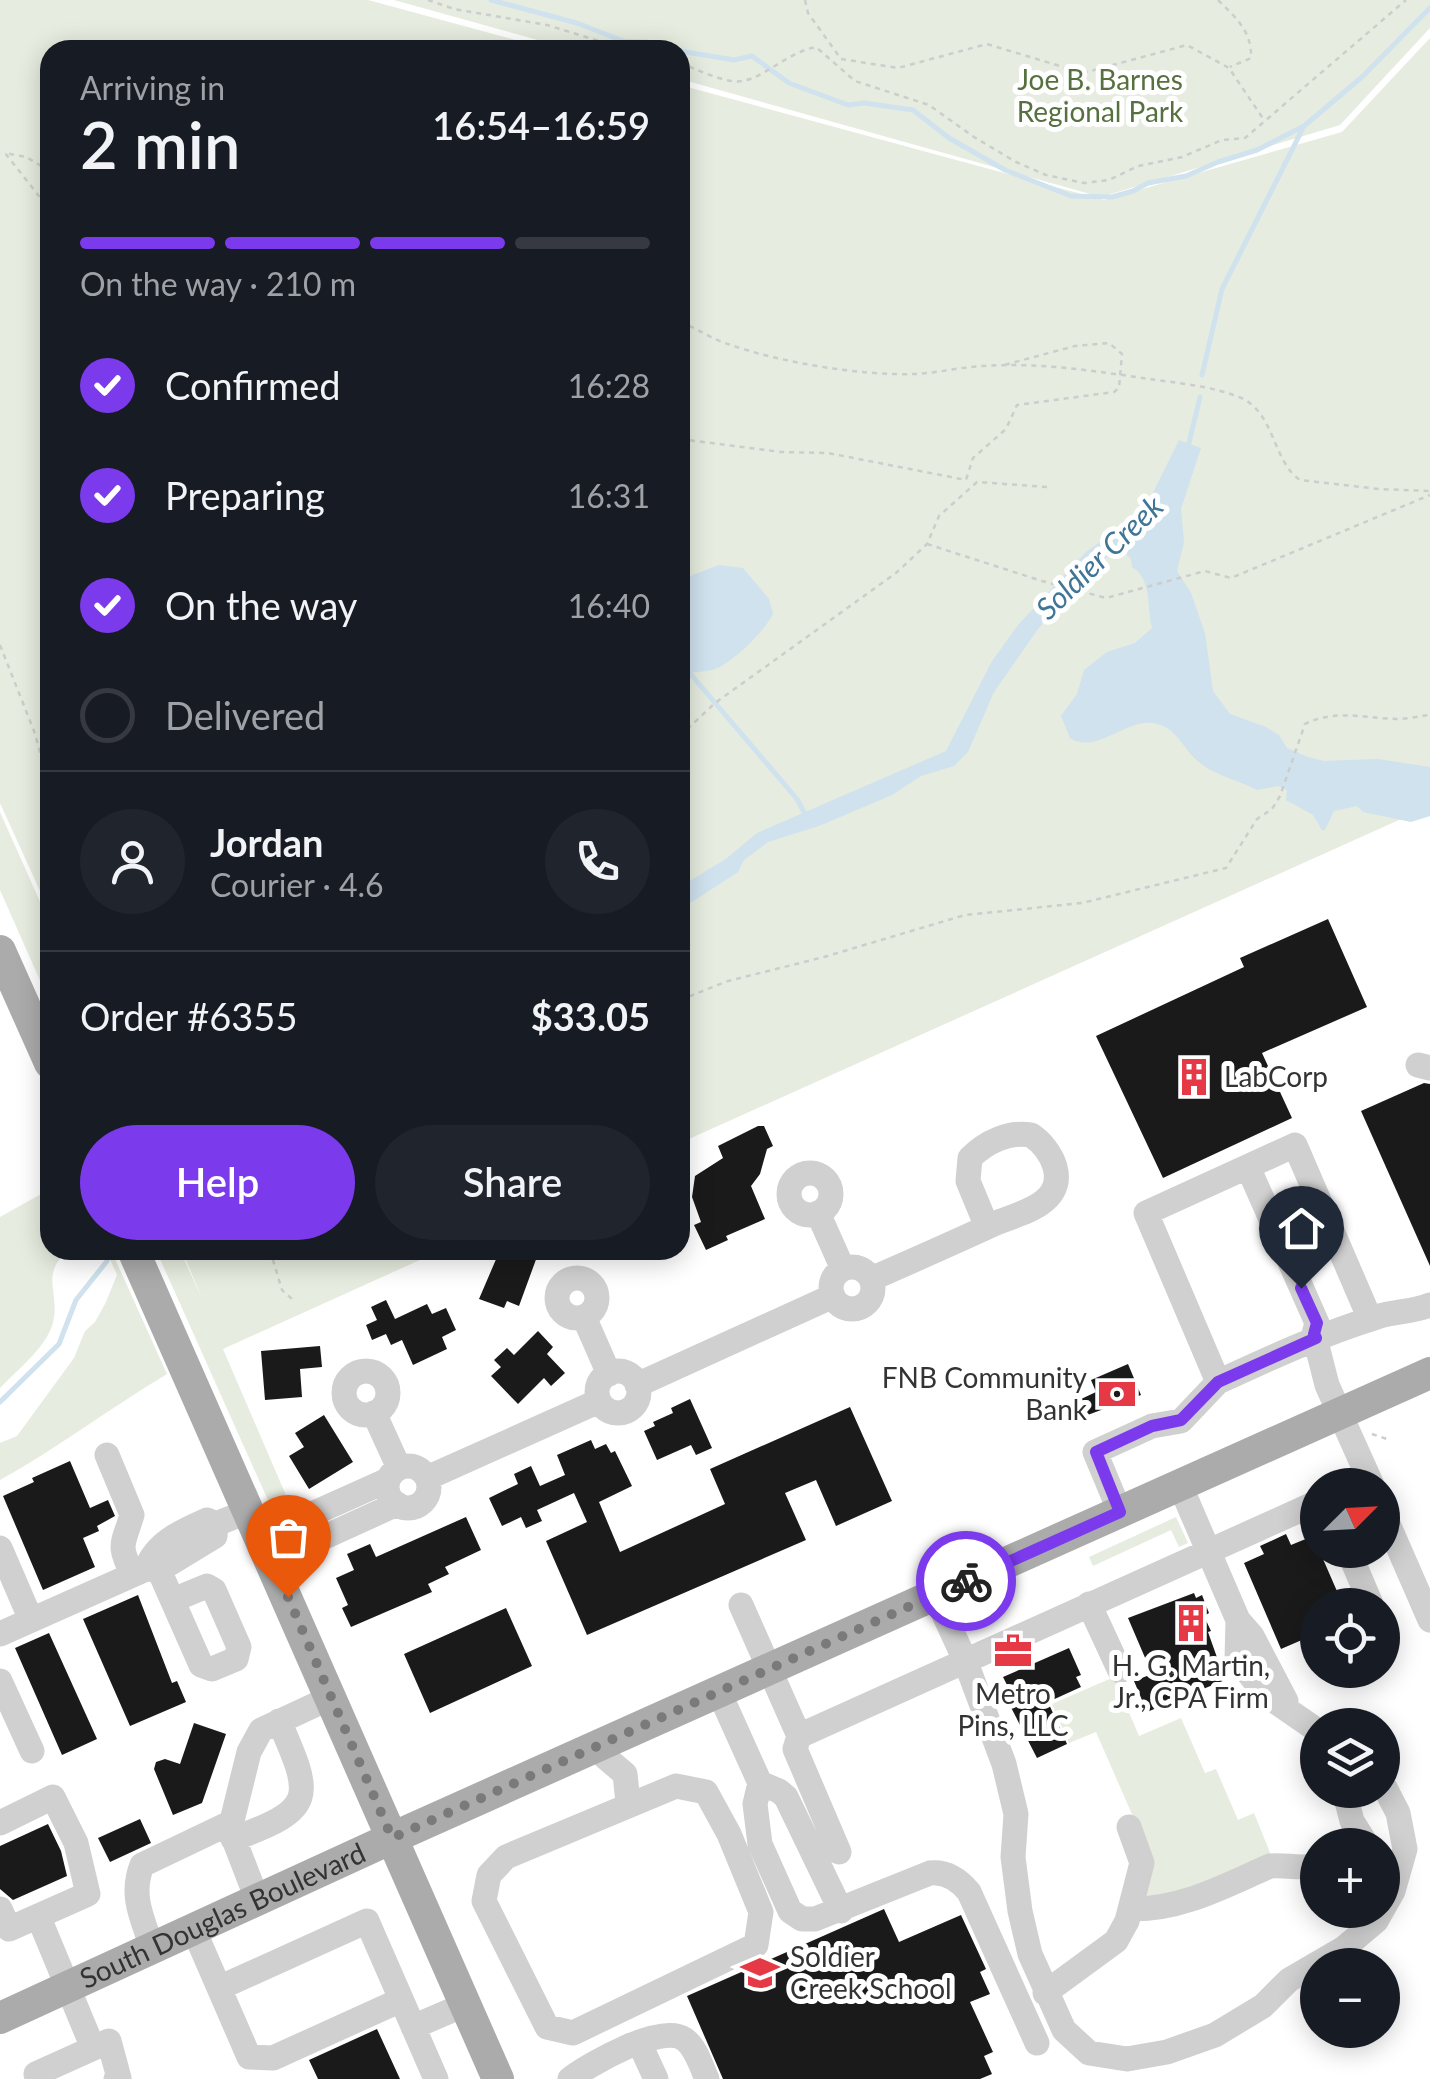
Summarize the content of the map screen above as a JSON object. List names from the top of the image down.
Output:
{
  "streets": {
    "main road": ["South Douglas Boulevard"]
  },
  "water": ["Soldier Creek"],
  "parks": ["Joe B. Barnes Regional Park"],
  "places": {
    "building": ["LabCorp", "H. G. Martin, Jr., CPA Firm"],
    "bank": ["FNB Community Bank"],
    "office": ["Metro Pins, LLC"],
    "school or university": ["Soldier Creek School"]
  },
  "north": "top right",
  "page": {
    "heading": ["2 min", "Arriving in", "16:54–16:59"],
    "panel": [
      "Jordan",
      "Courier · 4.6",
      "Order #6355",
      "$33.05"
    ],
    "bar": "On the way · 210 m",
    "list": [
      ["Confirmed", "16:28"],
      ["Preparing", "16:31"],
      ["On the way", "16:40"],
      "Delivered"
    ],
    "buttons": ["Help", "Share"],
    "map_buttons": ["+", "−"]
  }
}
